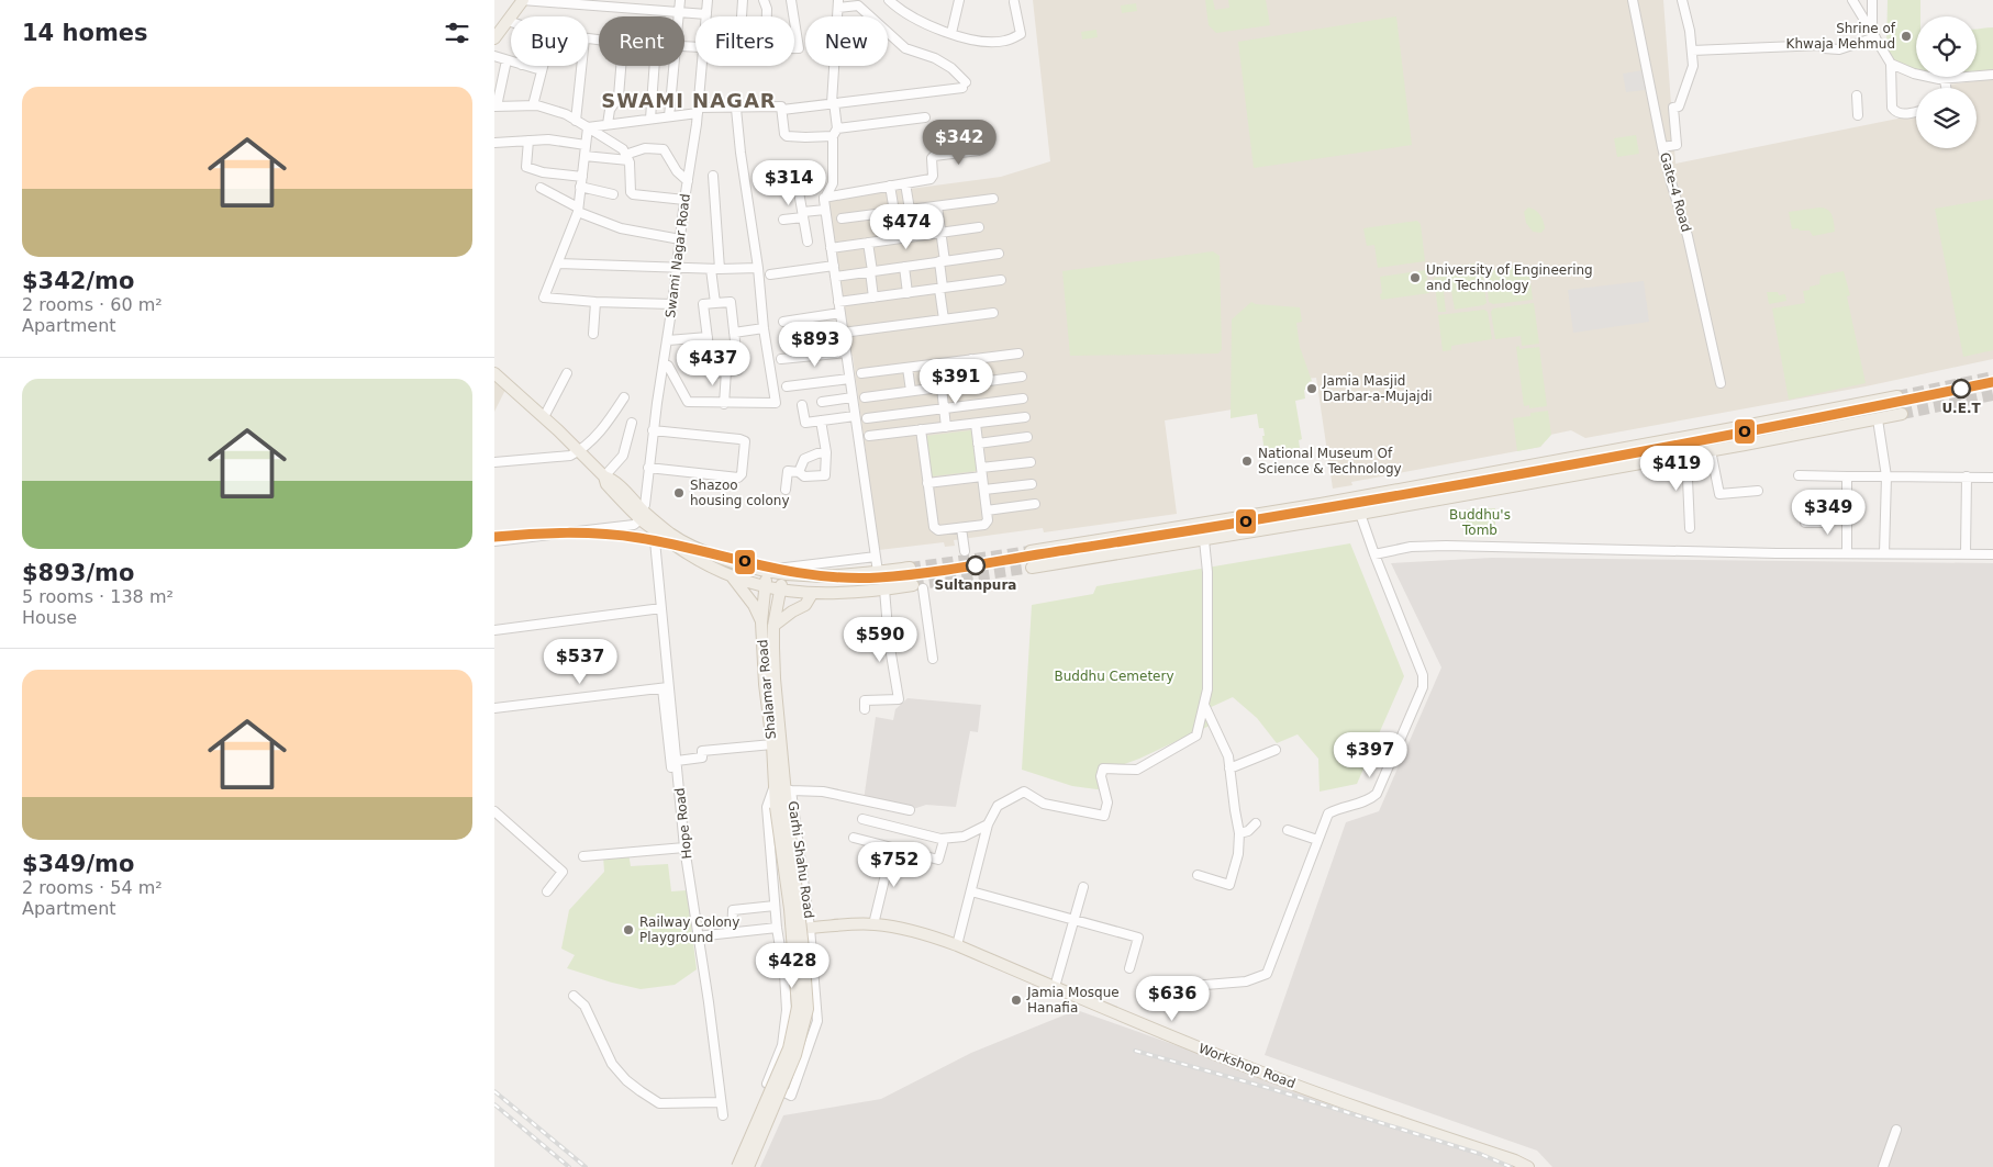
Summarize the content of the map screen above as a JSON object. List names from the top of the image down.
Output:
{
  "streets": {
    "main road": ["Shalamar Road", "Workshop Road"],
    "street": [
      "Gate-4 Road",
      "Swami Nagar Road",
      "Hope Road",
      "Garhi Shahu Road"
    ]
  },
  "crossings": [
    ["Shalamar Road", "Garhi Shahu Road"],
    ["Garhi Shahu Road", "Workshop Road"]
  ],
  "districts": ["SWAMI NAGAR"],
  "parks": ["Buddhu's Tomb", "Buddhu Cemetery"],
  "places": [
    "Shrine of Khwaja Mehmud",
    "University of Engineering and Technology",
    "Jamia Masjid Darbar-a-Mujajdi",
    "U.E.T",
    "National Museum Of Science & Technology",
    "Shazoo housing colony",
    "Sultanpura",
    "Railway Colony Playground",
    "Jamia Mosque Hanafia"
  ],
  "lines": ["transit line O"],
  "page": {
    "heading": "14 homes",
    "chip": [
      "Buy",
      "Rent",
      "Filters",
      "New"
    ],
    "list": [
      {
        "name": "$342/mo",
        "note": "2 rooms · 60 m² · Apartment"
      },
      {
        "name": "$893/mo",
        "note": "5 rooms · 138 m² · House"
      },
      {
        "name": "$349/mo",
        "note": "2 rooms · 54 m² · Apartment"
      }
    ],
    "price": [
      "$342",
      "$314",
      "$474",
      "$893",
      "$437",
      "$391",
      "$419",
      "$349",
      "$590",
      "$537",
      "$397",
      "$752",
      "$428",
      "$636"
    ]
  }
}
